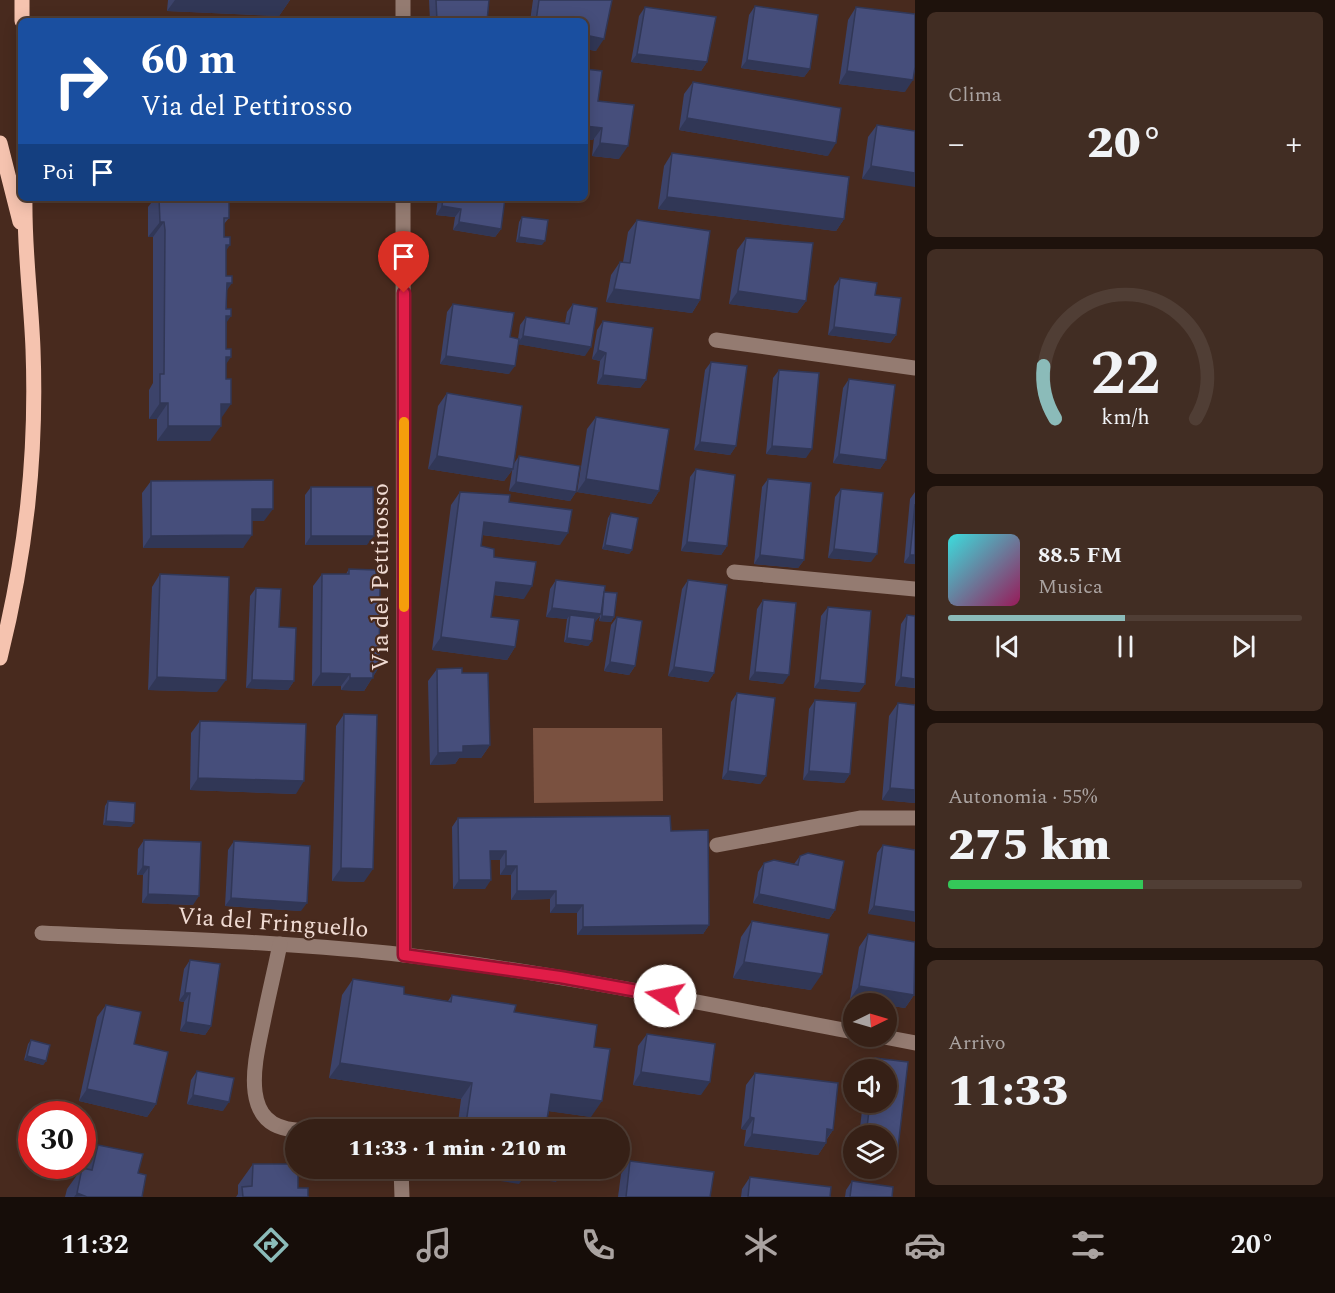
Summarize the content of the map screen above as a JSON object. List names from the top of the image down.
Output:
{
  "streets": {
    "street": ["Via del Pettirosso", "Via del Fringuello"]
  },
  "crossings": [
    ["Via del Pettirosso", "Via del Fringuello"]
  ],
  "north": "right",
  "page": {
    "tile": [
      "Clima",
      ["Autonomia · 55%", "275 km"],
      ["Arrivo", "11:33"]
    ],
    "turn": ["60 m", "Via del Pettirosso"],
    "heat": ["−", "20°", "+"],
    "then": "Poi",
    "song": ["88.5 FM", "Musica"],
    "limit": "30",
    "trip": "11:33 · 1 min · 210 m",
    "tabs": ["11:32", "20°"],
    "gauge": ["22", "km/h"]
  }
}
